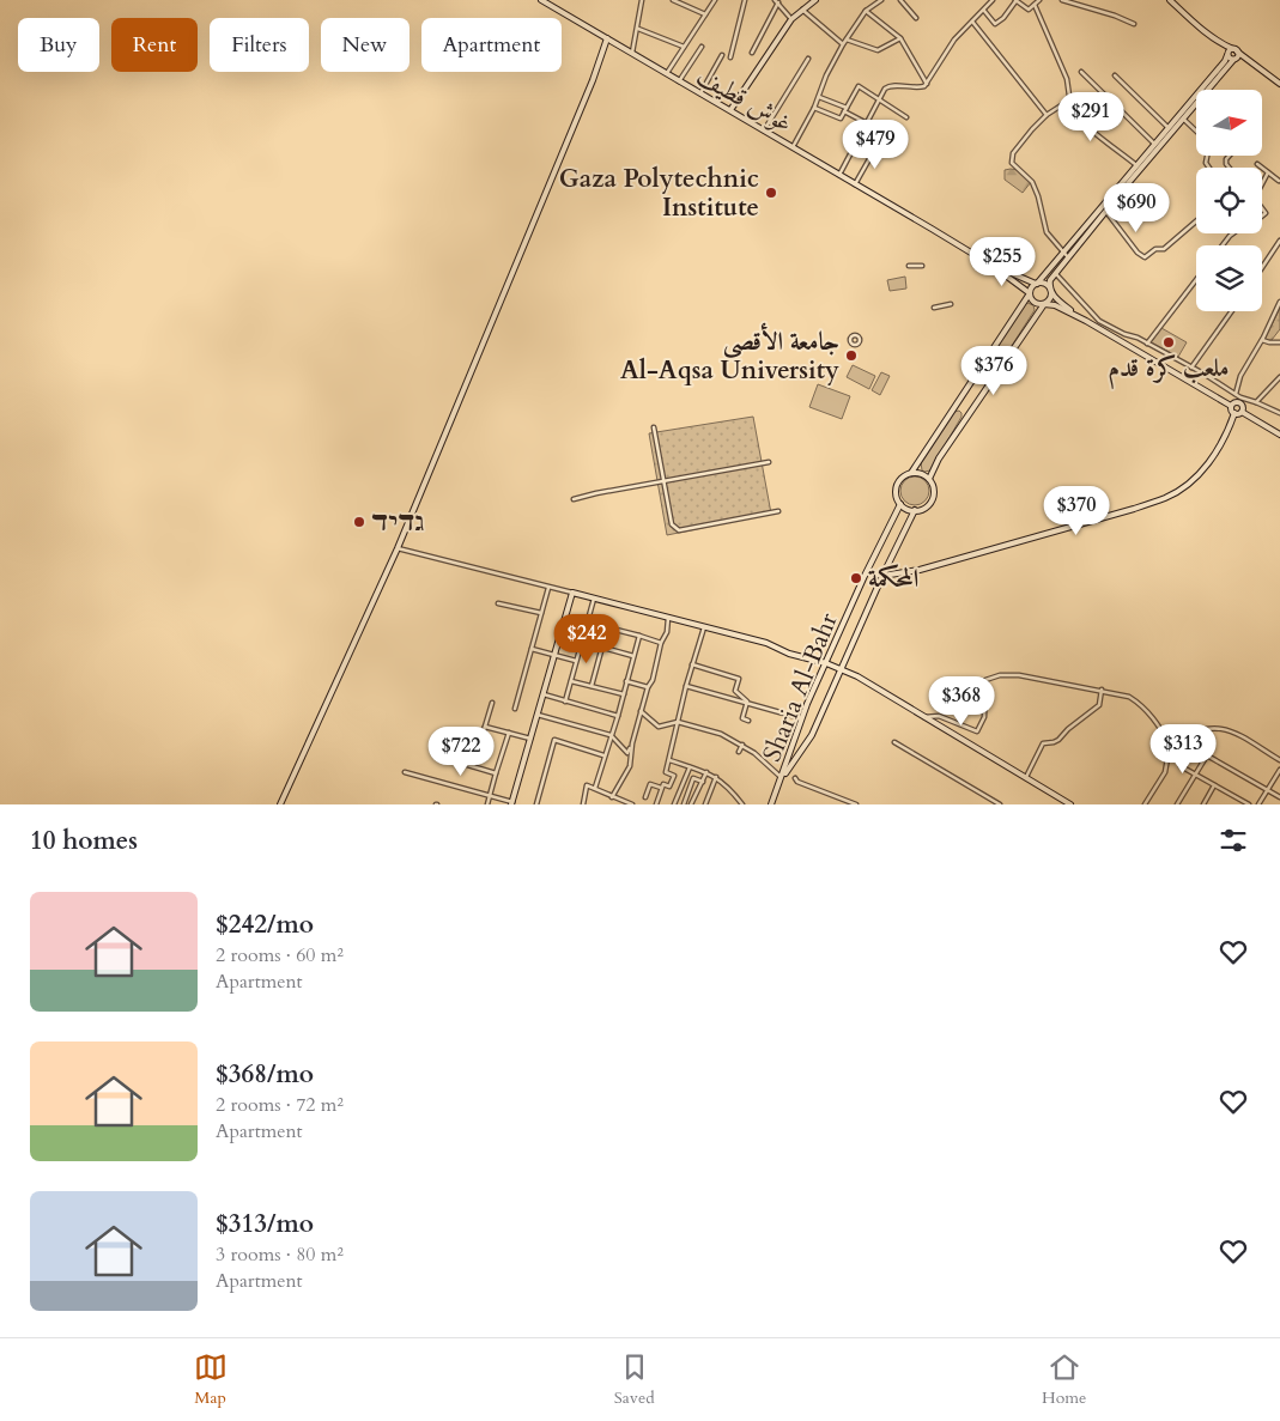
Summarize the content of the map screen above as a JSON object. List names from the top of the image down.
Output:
{
  "streets": {
    "main road": ["غوش قطيف", "Sharia Al-Bahr"]
  },
  "places": [
    "Gaza Polytechnic Institute",
    "ملعب كرة قدم",
    "جامعة الأقصى Al-Aqsa University",
    "גדיד",
    "المحكمة"
  ],
  "north": "right",
  "page": {
    "chip": [
      "Buy",
      "Rent",
      "Filters",
      "New",
      "Apartment"
    ],
    "price": [
      "$291",
      "$479",
      "$690",
      "$255",
      "$376",
      "$370",
      "$242",
      "$368",
      "$313",
      "$722"
    ],
    "heading": "10 homes",
    "list": [
      {
        "name": "$242/mo",
        "note": "2 rooms · 60 m² · Apartment"
      },
      {
        "name": "$368/mo",
        "note": "2 rooms · 72 m² · Apartment"
      },
      {
        "name": "$313/mo",
        "note": "3 rooms · 80 m² · Apartment"
      }
    ],
    "tabs": ["Map", "Saved", "Home"]
  }
}
